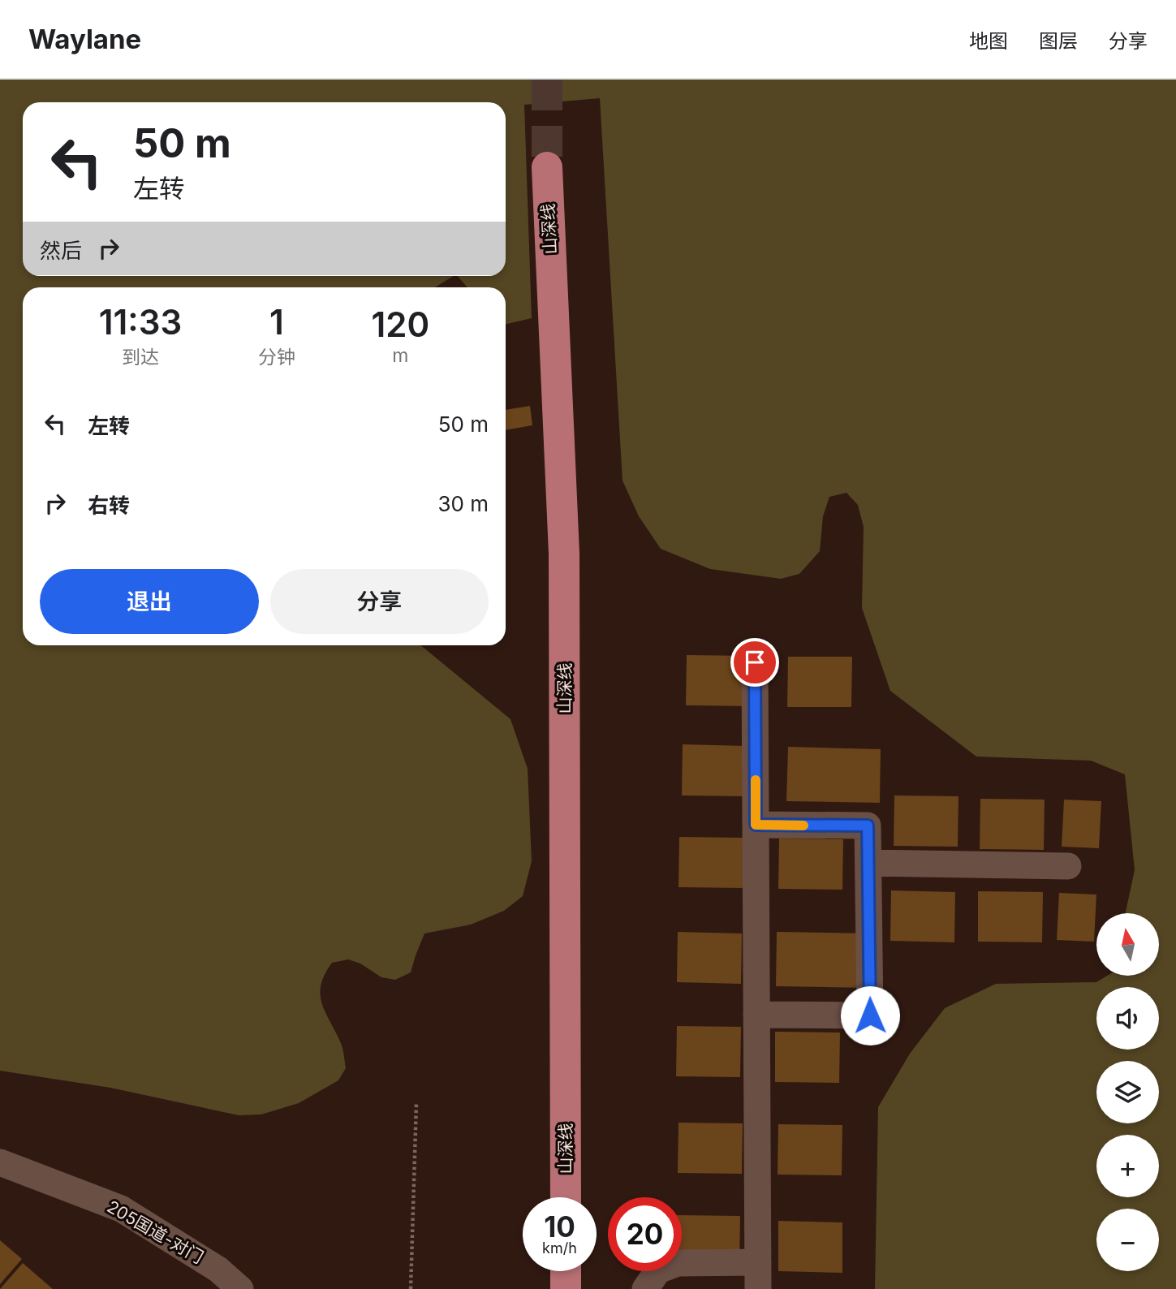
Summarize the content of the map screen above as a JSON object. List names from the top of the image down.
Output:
{
  "streets": {
    "highway": ["山深线"],
    "street": ["205国道-对门"]
  },
  "north": "top",
  "page": {
    "header": "Waylane",
    "nav": ["地图", "图层", "分享"],
    "turn": ["50 m", "左转"],
    "then": "然后",
    "eta": [
      "11:33",
      "到达",
      "1",
      "分钟",
      "120",
      "m"
    ],
    "list": [
      {
        "name": "左转",
        "value": "50 m"
      },
      {
        "name": "右转",
        "value": "30 m"
      }
    ],
    "buttons": ["退出", "分享"],
    "map_buttons": ["+", "−"],
    "speed": "10 km/h",
    "limit": "20"
  }
}
